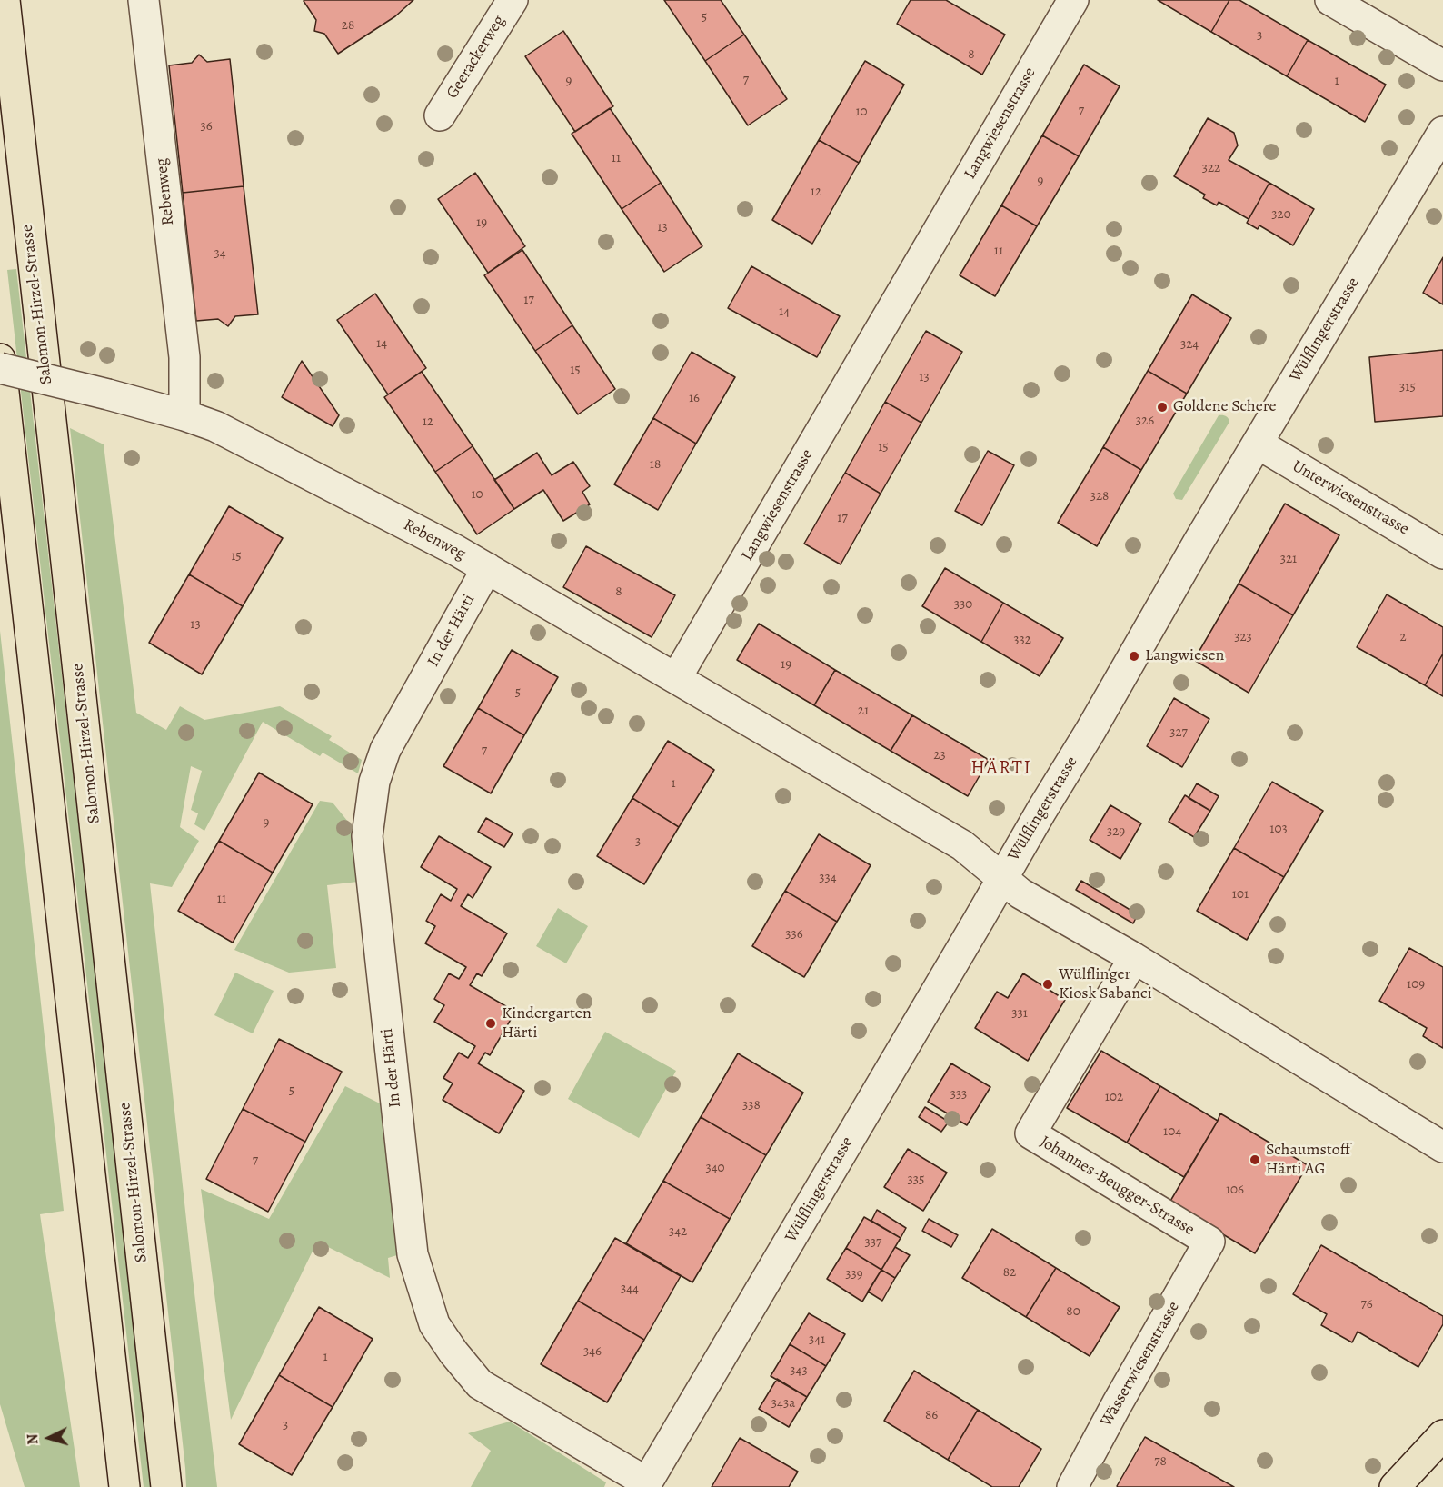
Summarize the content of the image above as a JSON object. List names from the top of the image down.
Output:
{
  "streets": {
    "main road": ["Salomon-Hirzel-Strasse"],
    "street": [
      "Geerackerweg",
      "Langwiesenstrasse",
      "Rebenweg",
      "Wülflingerstrasse",
      "Unterwiesenstrasse",
      "In der Härti",
      "Johannes-Beugger-Strasse",
      "Wässerwiesenstrasse"
    ]
  },
  "crossings": [
    ["Langwiesenstrasse", "Rebenweg"],
    ["Rebenweg", "In der Härti"],
    ["Wülflingerstrasse", "Unterwiesenstrasse"],
    ["Wülflingerstrasse", "In der Härti"],
    ["Johannes-Beugger-Strasse", "Wässerwiesenstrasse"]
  ],
  "districts": ["HÄRTI"],
  "places": [
    "Goldene Schere",
    "Langwiesen",
    "Wülflinger Kiosk Sabanci",
    "Kindergarten Härti",
    "Schaumstoff Härti AG"
  ],
  "house_numbers": [
    "5",
    "28",
    "3",
    "8",
    "7",
    "9",
    "1",
    "7",
    "10",
    "36",
    "11",
    "322",
    "9",
    "12",
    "320",
    "19",
    "13",
    "11",
    "34",
    "17",
    "14",
    "14",
    "324",
    "15",
    "13",
    "315",
    "16",
    "326",
    "12",
    "15",
    "18",
    "10",
    "328",
    "17",
    "15",
    "321",
    "8",
    "330",
    "13",
    "323",
    "2",
    "332",
    "19",
    "5",
    "21",
    "327",
    "7",
    "23",
    "1",
    "9",
    "103",
    "329",
    "3",
    "334",
    "101",
    "11",
    "336",
    "109",
    "331",
    "5",
    "333",
    "102",
    "338",
    "104",
    "7",
    "340",
    "335",
    "106",
    "342",
    "337",
    "82",
    "339",
    "344",
    "76",
    "80",
    "341",
    "346",
    "1",
    "343",
    "343a",
    "86",
    "3",
    "78"
  ],
  "north": "left"
}
